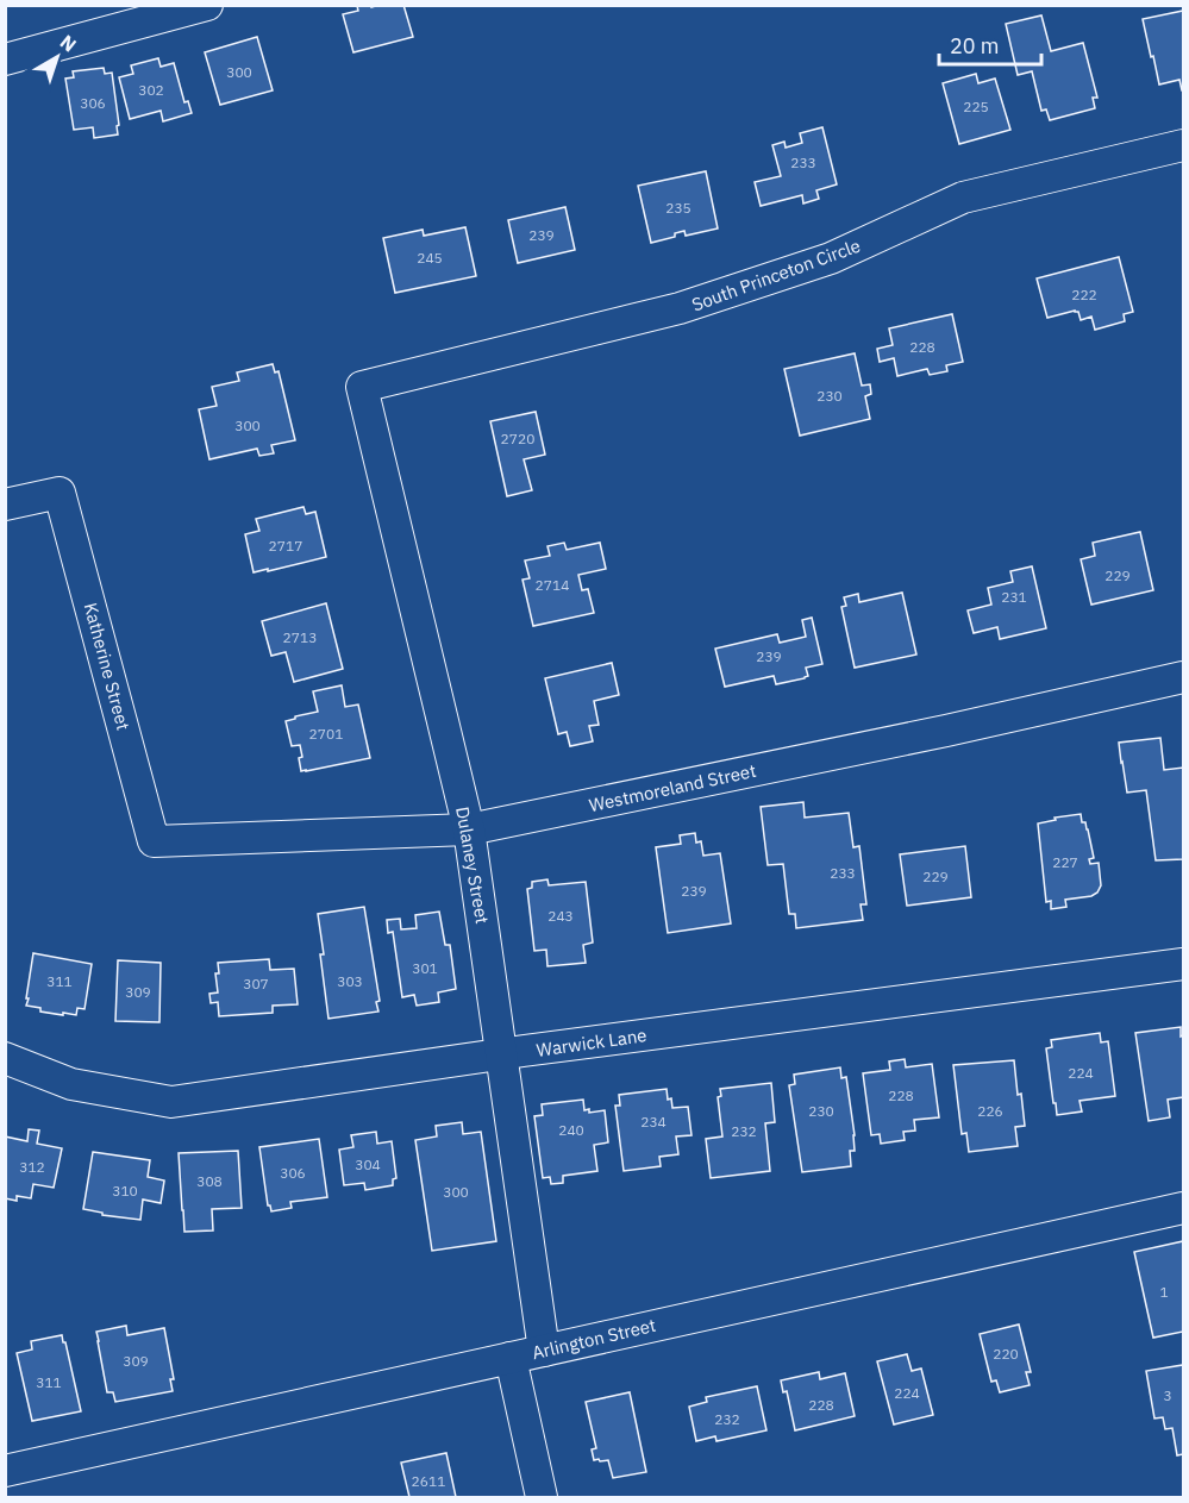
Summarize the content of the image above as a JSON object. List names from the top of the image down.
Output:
{
  "streets": {
    "street": [
      "South Princeton Circle",
      "Katherine Street",
      "Westmoreland Street",
      "Dulaney Street",
      "Warwick Lane",
      "Arlington Street"
    ]
  },
  "crossings": [
    ["South Princeton Circle", "Dulaney Street"],
    ["Katherine Street", "Westmoreland Street"],
    ["Westmoreland Street", "Dulaney Street"],
    ["Dulaney Street", "Warwick Lane"],
    ["Dulaney Street", "Arlington Street"]
  ],
  "house_numbers": [
    "300",
    "302",
    "306",
    "225",
    "233",
    "235",
    "239",
    "245",
    "222",
    "228",
    "230",
    "300",
    "2720",
    "2717",
    "229",
    "2714",
    "231",
    "2713",
    "239",
    "2701",
    "227",
    "233",
    "229",
    "239",
    "243",
    "301",
    "311",
    "303",
    "307",
    "309",
    "224",
    "228",
    "230",
    "226",
    "234",
    "240",
    "232",
    "304",
    "312",
    "306",
    "308",
    "310",
    "300",
    "1",
    "220",
    "309",
    "311",
    "224",
    "3",
    "228",
    "232",
    "2611"
  ],
  "scale_bar": "20 m",
  "north": "top right"
}
